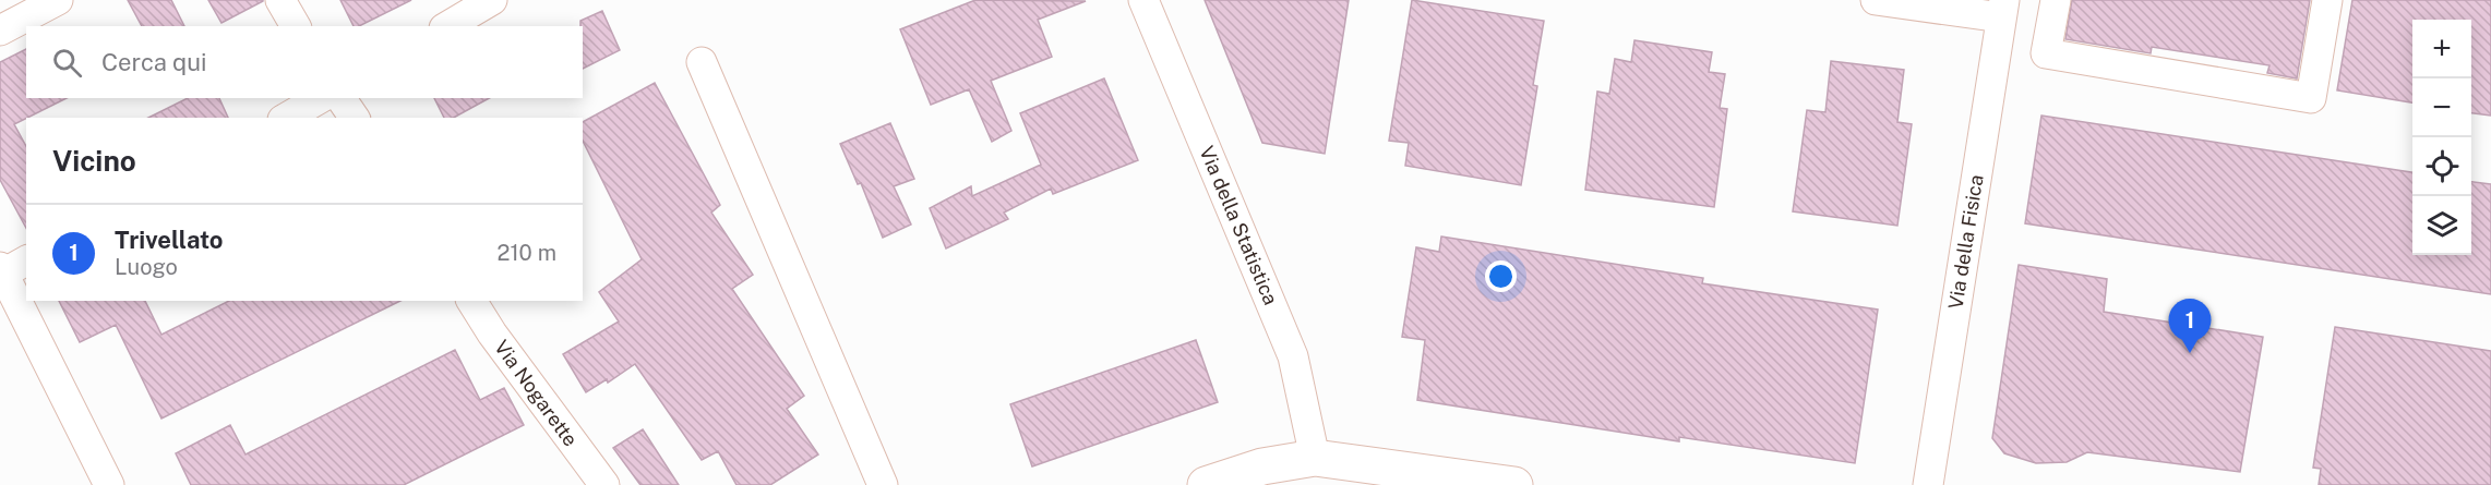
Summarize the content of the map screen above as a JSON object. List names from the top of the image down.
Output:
{
  "streets": {
    "street": ["Via della Statistica", "Via della Fisica", "Via Nogarette"]
  },
  "page": {
    "map_buttons": ["+", "−"],
    "search": "Cerca qui",
    "heading": "Vicino",
    "list": [
      {
        "mark": "1",
        "name": "Trivellato",
        "note": "Luogo",
        "value": "210 m"
      }
    ],
    "pins": "1"
  }
}
